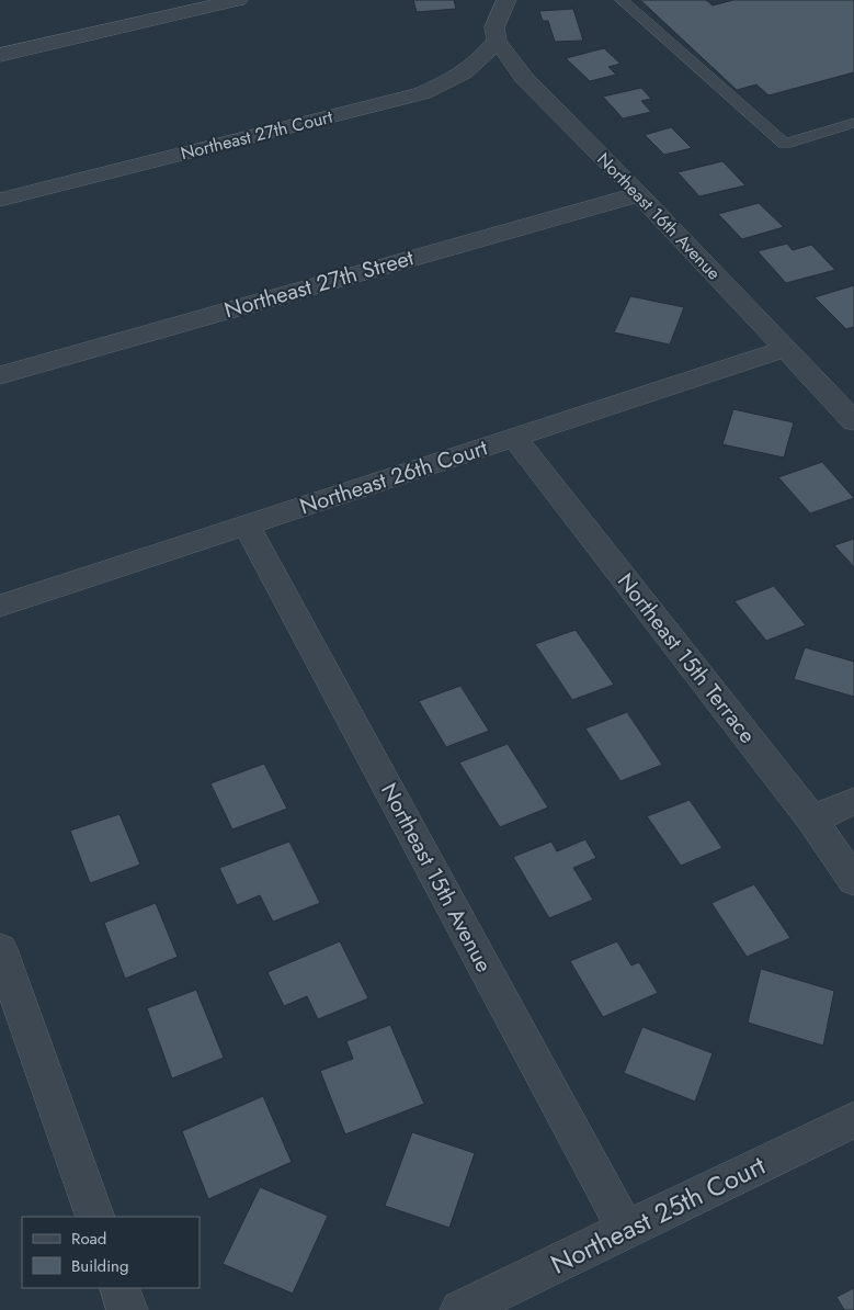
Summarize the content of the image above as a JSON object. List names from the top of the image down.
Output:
{
  "streets": {
    "street": [
      "Northeast 27th Court",
      "Northeast 16th Avenue",
      "Northeast 27th Street",
      "Northeast 26th Court",
      "Northeast 15th Terrace",
      "Northeast 15th Avenue",
      "Northeast 25th Court"
    ]
  },
  "crossings": [
    ["Northeast 27th Court", "Northeast 16th Avenue"],
    ["Northeast 16th Avenue", "Northeast 27th Street"],
    ["Northeast 16th Avenue", "Northeast 26th Court"],
    ["Northeast 26th Court", "Northeast 15th Terrace"],
    ["Northeast 26th Court", "Northeast 15th Avenue"],
    ["Northeast 15th Avenue", "Northeast 25th Court"]
  ],
  "legend": ["Road", "Building"]
}
